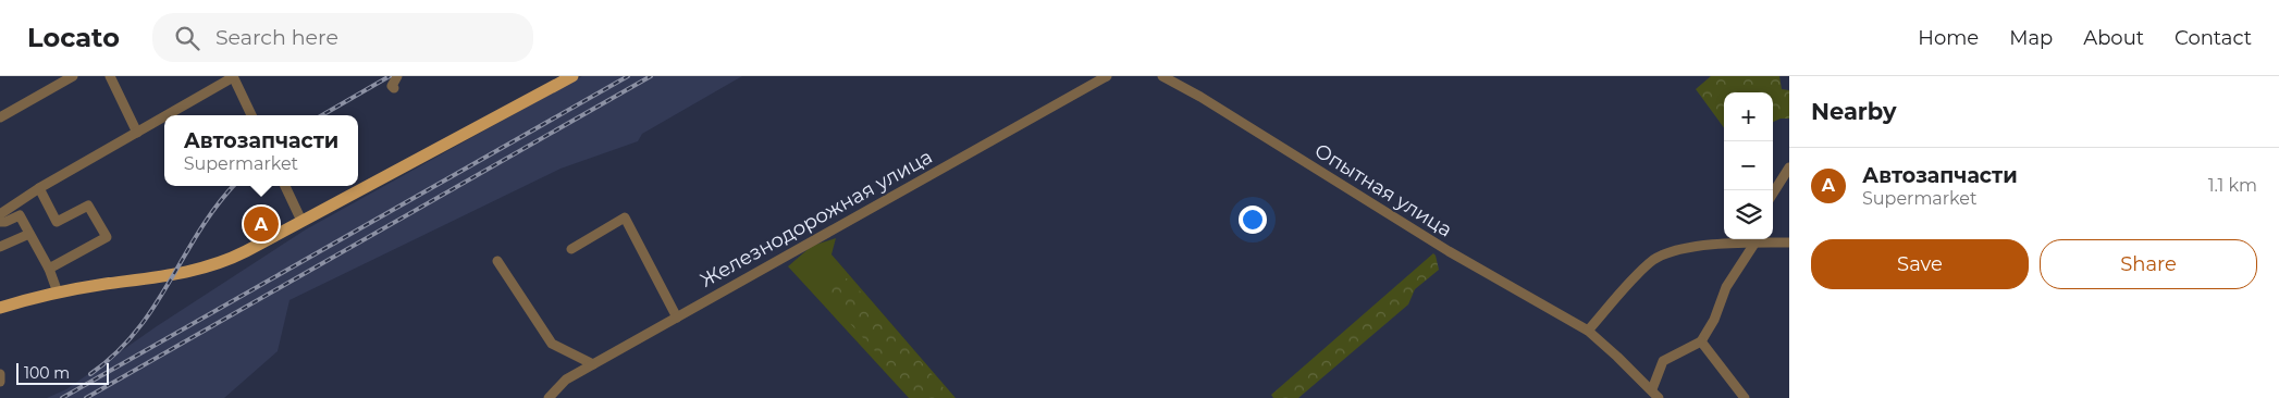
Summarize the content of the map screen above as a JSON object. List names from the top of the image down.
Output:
{
  "streets": {
    "street": ["Опытная улица", "Железнодорожная улица"]
  },
  "scale_bar": "100 m",
  "page": {
    "header": "Locato",
    "search": "Search here",
    "nav": [
      "Home",
      "Map",
      "About",
      "Contact"
    ],
    "heading": "Nearby",
    "map_buttons": ["+", "−"],
    "popup": ["Автозапчасти", "Supermarket"],
    "list": [
      {
        "mark": "A",
        "name": "Автозапчасти",
        "note": "Supermarket",
        "value": "1.1 km"
      }
    ],
    "pins": "A",
    "buttons": ["Save", "Share"],
    "scale": "100 m"
  }
}
